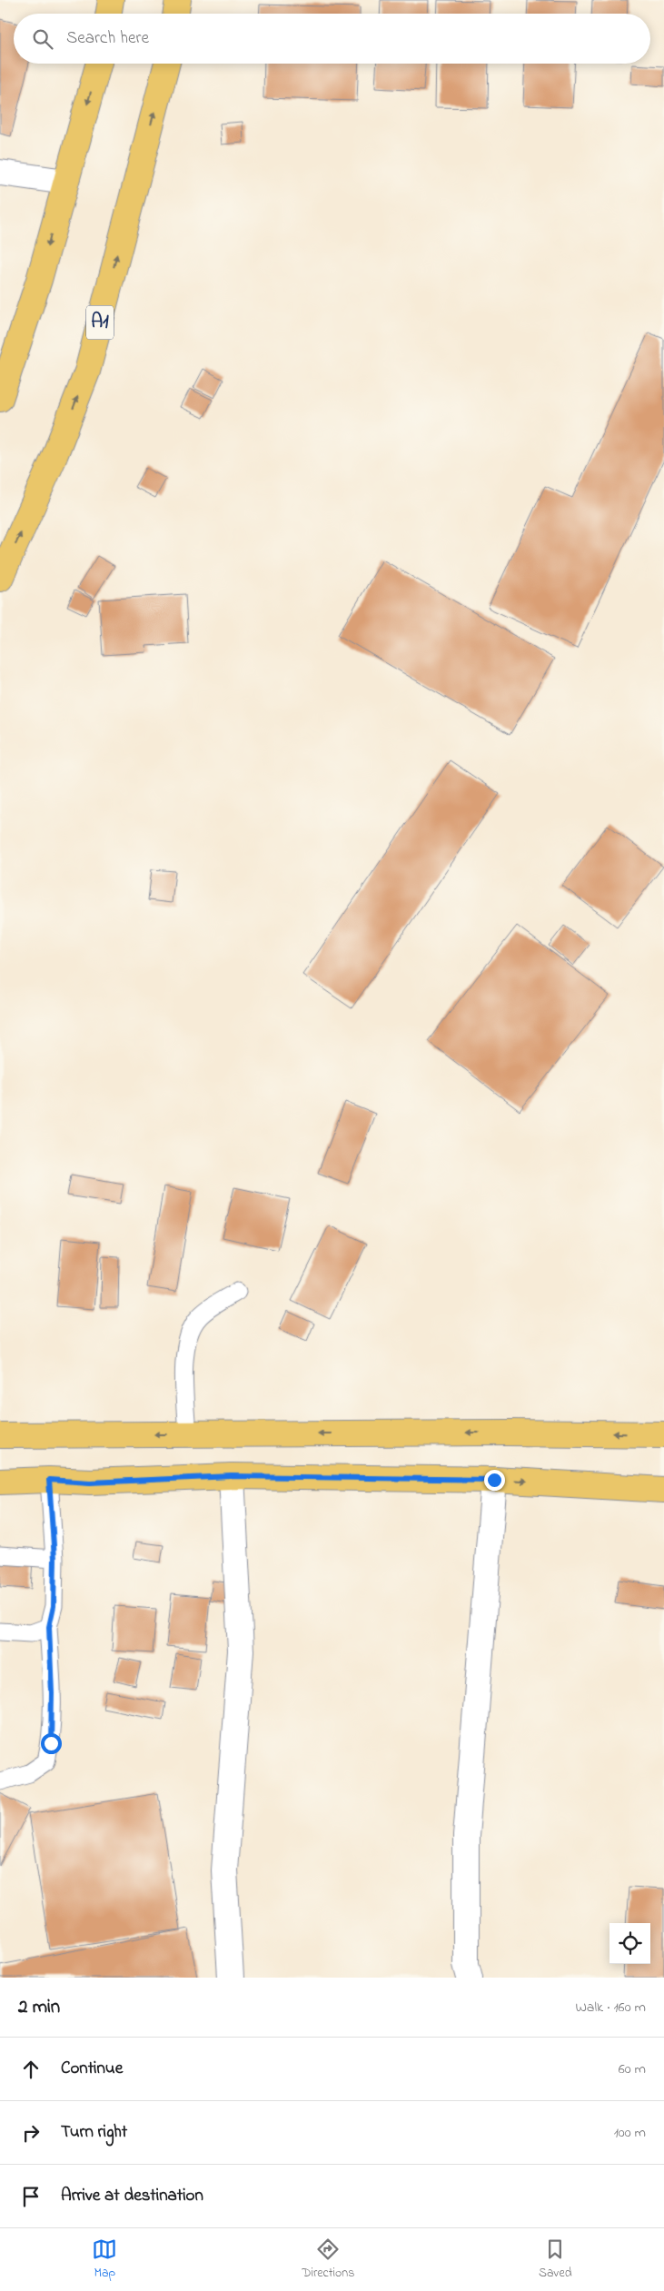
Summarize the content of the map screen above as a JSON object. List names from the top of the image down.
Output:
{
  "streets": {
    "main road": ["A1"]
  },
  "page": {
    "search": "Search here",
    "heading": ["2 min", "Walk · 160 m"],
    "list": [
      ["Continue", "60 m"],
      ["Turn right", "100 m"],
      "Arrive at destination"
    ],
    "nav": ["Map", "Directions", "Saved"]
  }
}
